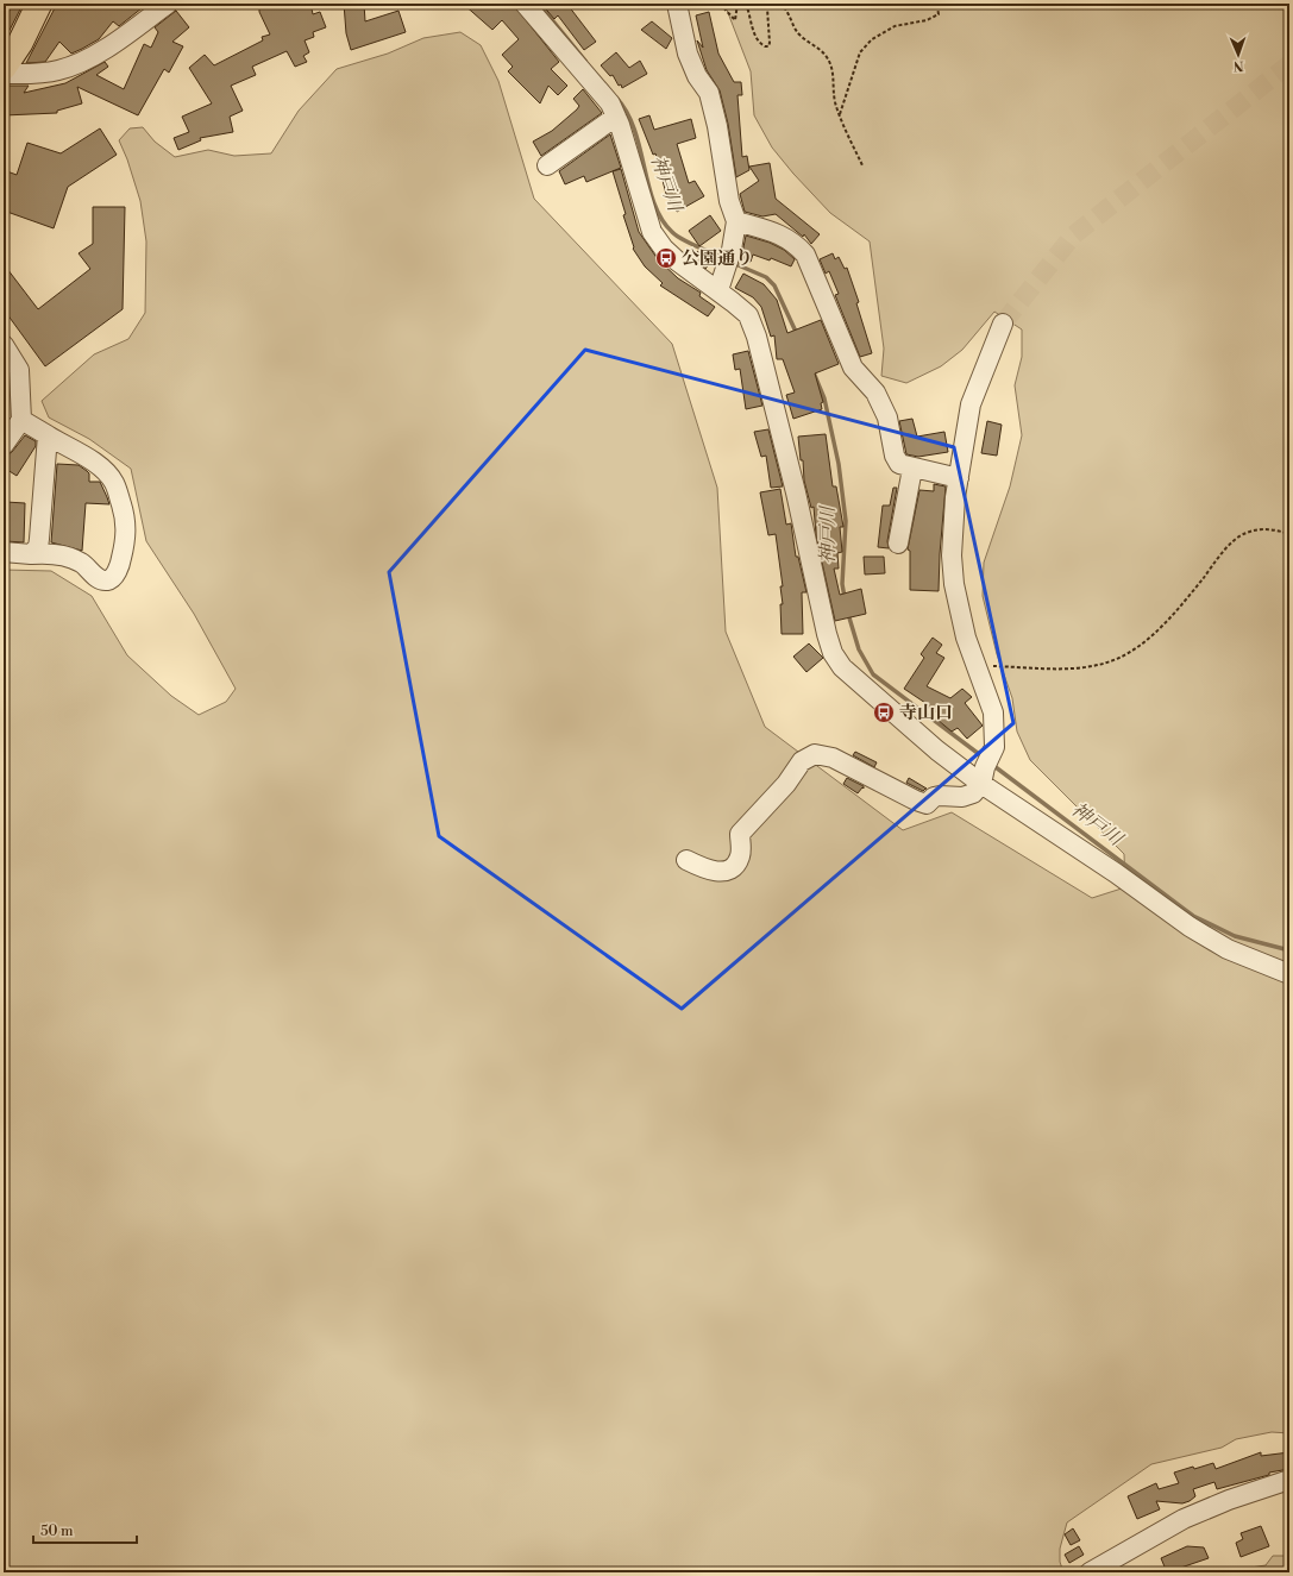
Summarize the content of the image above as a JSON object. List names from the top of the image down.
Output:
{
  "water": ["神戸川"],
  "places": {
    "bus stop": ["公園通り", "寺山口"]
  },
  "scale_bar": "50 m",
  "north": "bottom"
}
